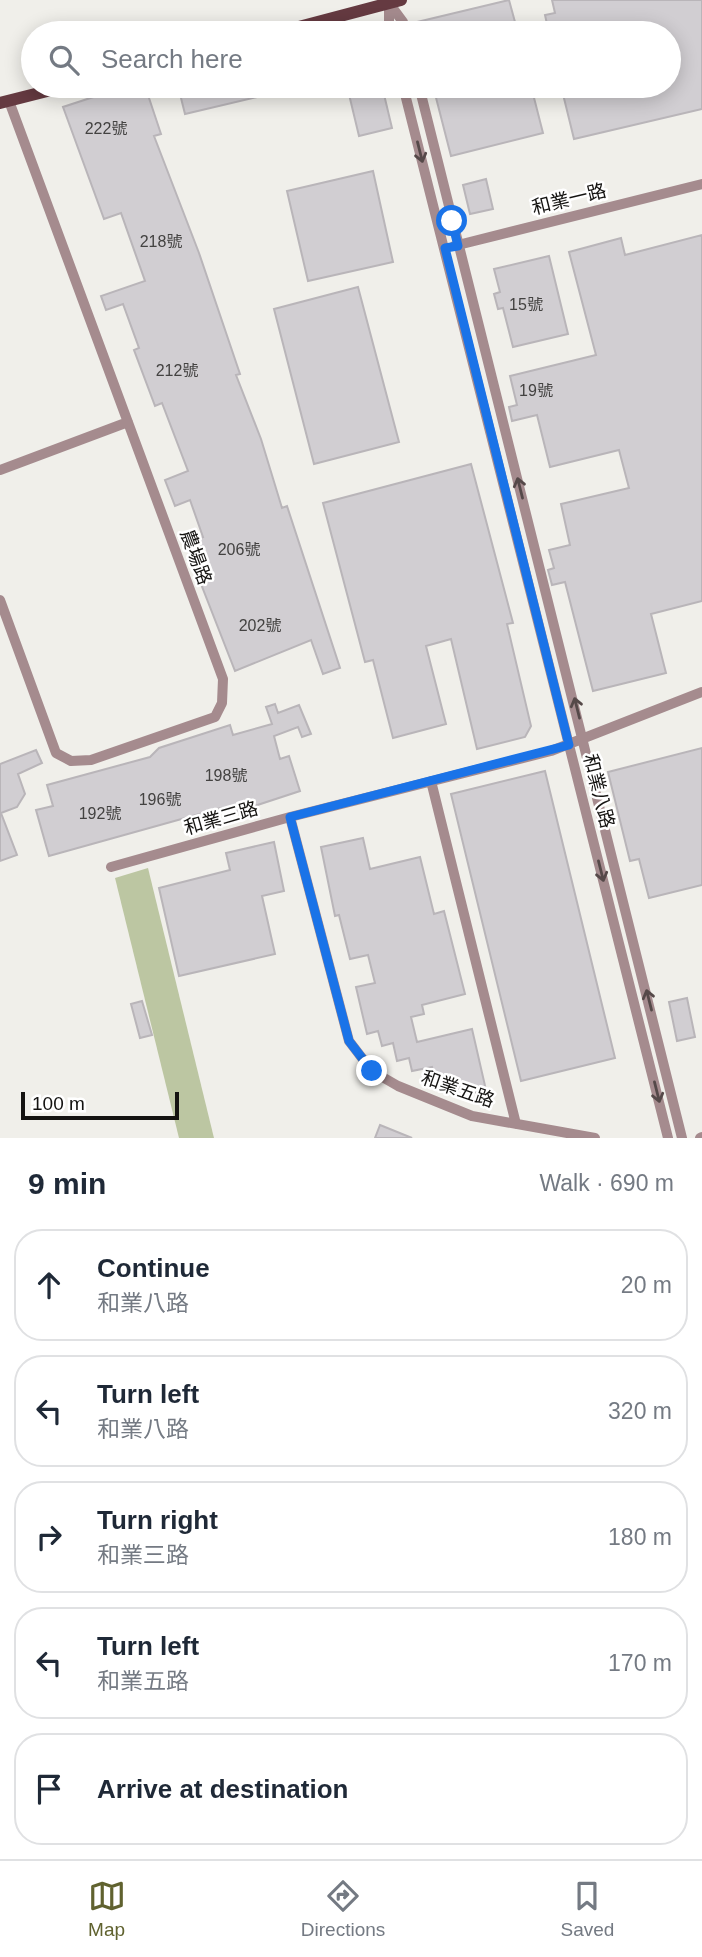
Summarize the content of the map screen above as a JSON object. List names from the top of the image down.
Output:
{
  "streets": {
    "street": [
      "和業一路",
      "農場路",
      "和業八路",
      "和業三路",
      "和業五路"
    ]
  },
  "crossings": [
    ["和業一路", "和業八路"],
    ["和業八路", "和業三路"],
    ["和業三路", "和業五路"]
  ],
  "house_numbers": [
    "222號",
    "218號",
    "15號",
    "212號",
    "19號",
    "206號",
    "202號",
    "198號",
    "196號",
    "192號"
  ],
  "scale_bar": "100 m",
  "page": {
    "search": "Search here",
    "scale": "100 m",
    "heading": ["9 min", "Walk · 690 m"],
    "list": [
      ["Continue", "和業八路", "20 m"],
      ["Turn left", "和業八路", "320 m"],
      ["Turn right", "和業三路", "180 m"],
      ["Turn left", "和業五路", "170 m"],
      "Arrive at destination"
    ],
    "nav": ["Map", "Directions", "Saved"]
  }
}
